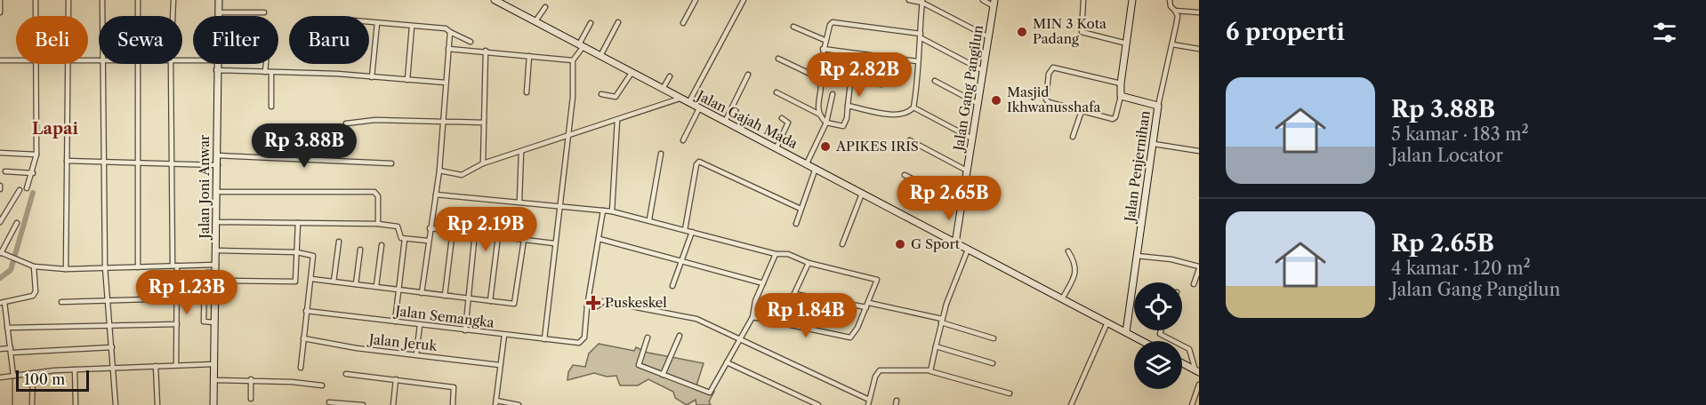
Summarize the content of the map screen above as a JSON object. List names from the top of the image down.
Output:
{
  "streets": {
    "main road": [
      "Jalan Gang Pangilun",
      "Jalan Gajah Mada",
      "Jalan Penjernihan",
      "Jalan Joni Anwar"
    ],
    "street": ["Jalan Semangka", "Jalan Jeruk"]
  },
  "crossings": [
    ["Jalan Gang Pangilun", "Jalan Gajah Mada"],
    ["Jalan Gajah Mada", "Jalan Penjernihan"]
  ],
  "districts": ["Lapai"],
  "places": {
    "other": [
      "MIN 3 Kota Padang",
      "Masjid Ikhwanusshafa",
      "APIKES IRIS",
      "G Sport"
    ],
    "health": ["Puskeskel"]
  },
  "scale_bar": "100 m",
  "page": {
    "heading": "6 properti",
    "chip": [
      "Beli",
      "Sewa",
      "Filter",
      "Baru"
    ],
    "price": [
      "Rp 2.82B",
      "Rp 3.88B",
      "Rp 2.65B",
      "Rp 2.19B",
      "Rp 1.23B",
      "Rp 1.84B"
    ],
    "list": [
      {
        "name": "Rp 3.88B",
        "note": "5 kamar · 183 m² · Jalan Locator"
      },
      {
        "name": "Rp 2.65B",
        "note": "4 kamar · 120 m² · Jalan Gang Pangilun"
      }
    ],
    "scale": "100 m"
  }
}
